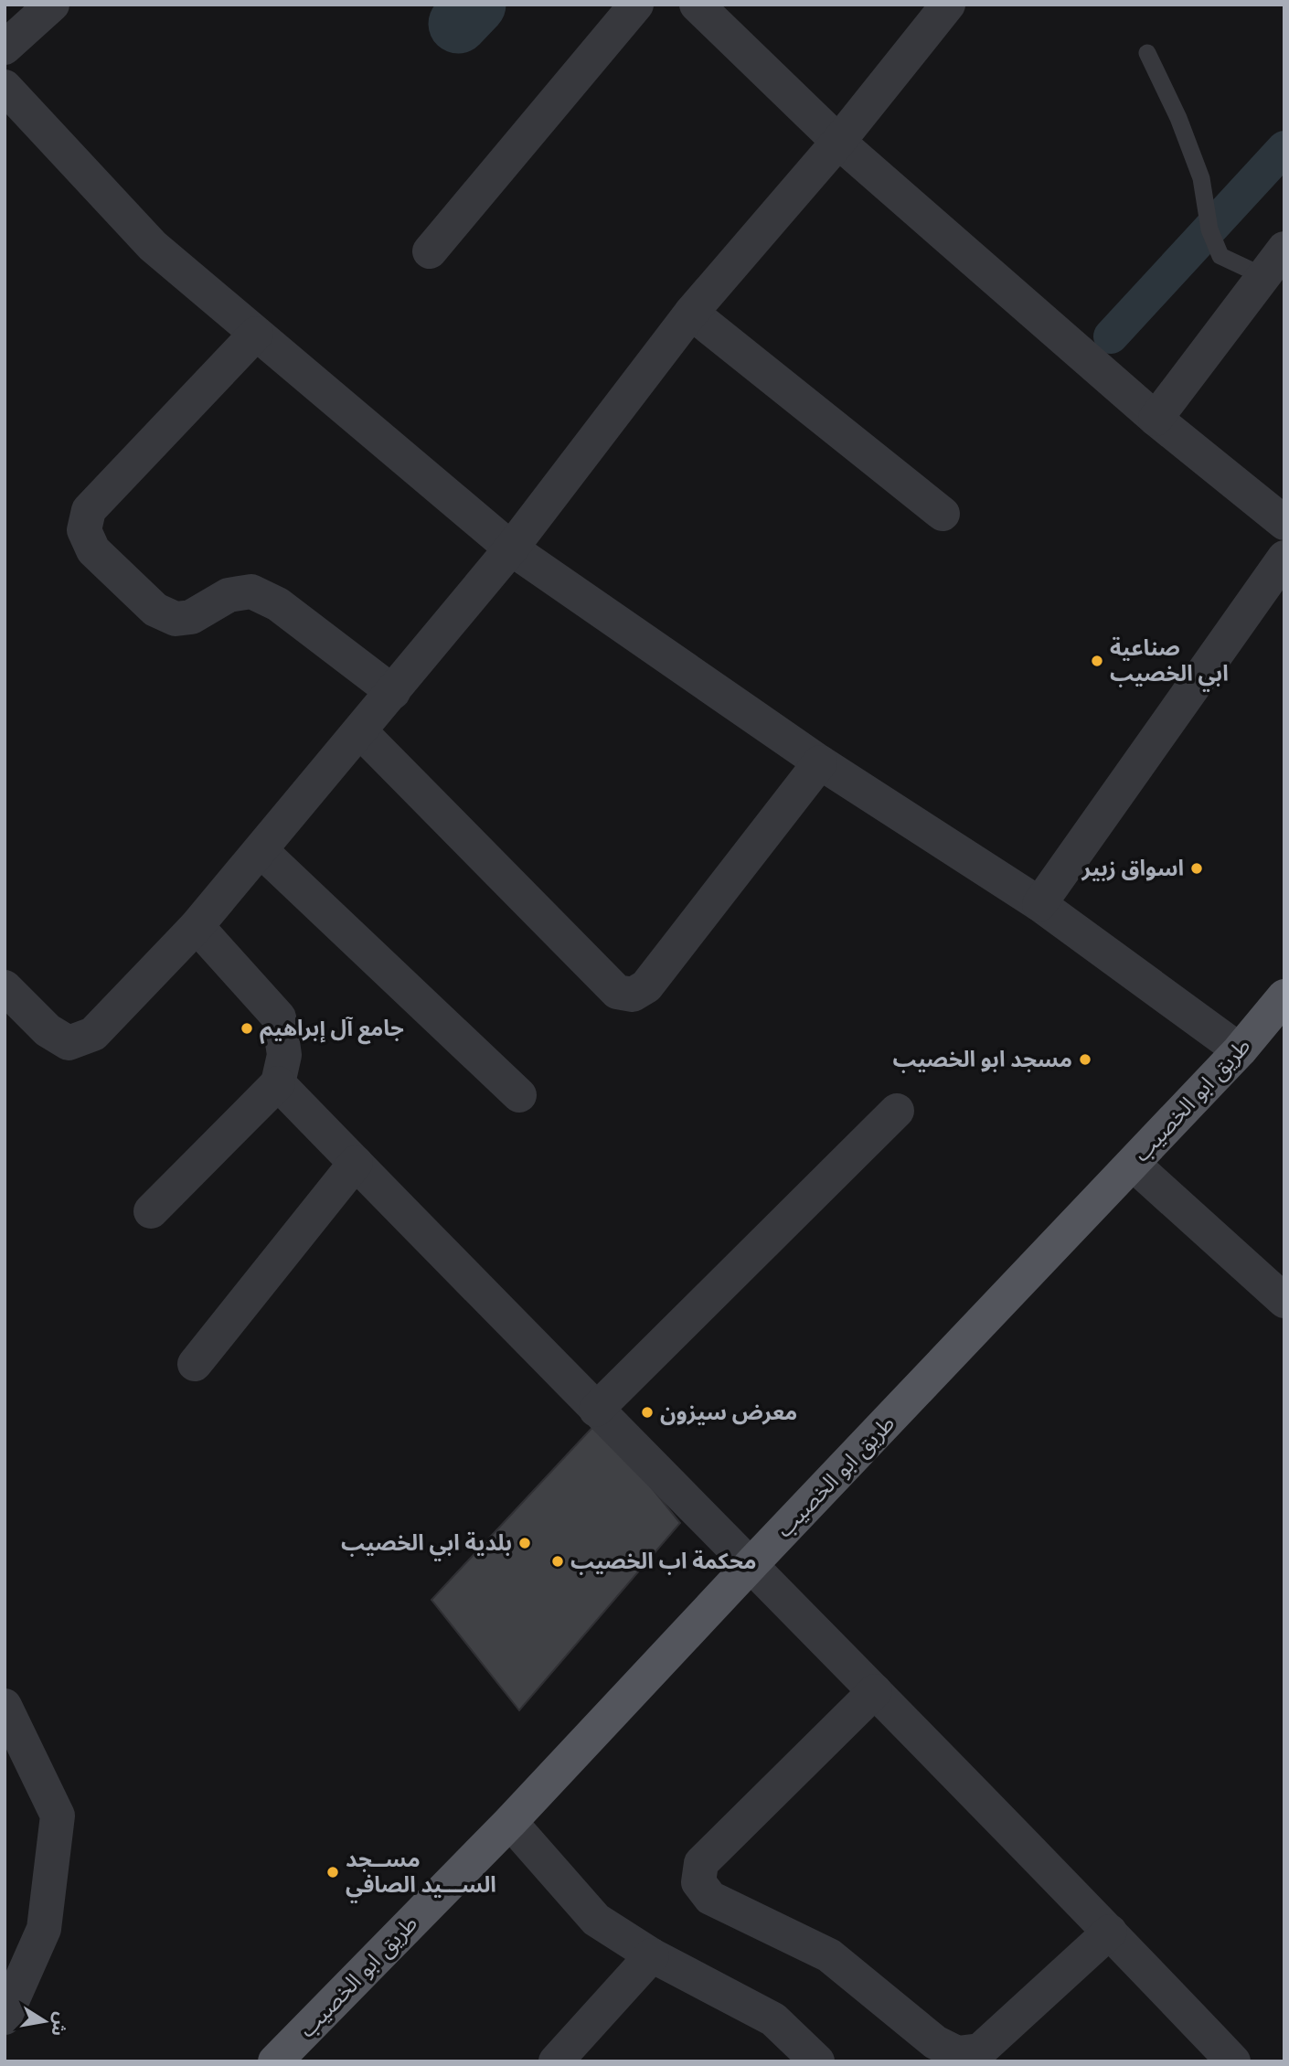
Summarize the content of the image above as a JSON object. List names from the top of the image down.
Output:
{
  "streets": {
    "main road": ["طريق ابو الخصيب"]
  },
  "places": [
    "صناعية ابي الخصيب",
    "اسواق زبير",
    "جامع آل إبراهيم",
    "مسجد ابو الخصيب",
    "معرض سيزون",
    "بلدية ابي الخصيب",
    "محكمة اب الخصيب",
    "مســجد الســـيد الصافي"
  ],
  "north": "right"
}
